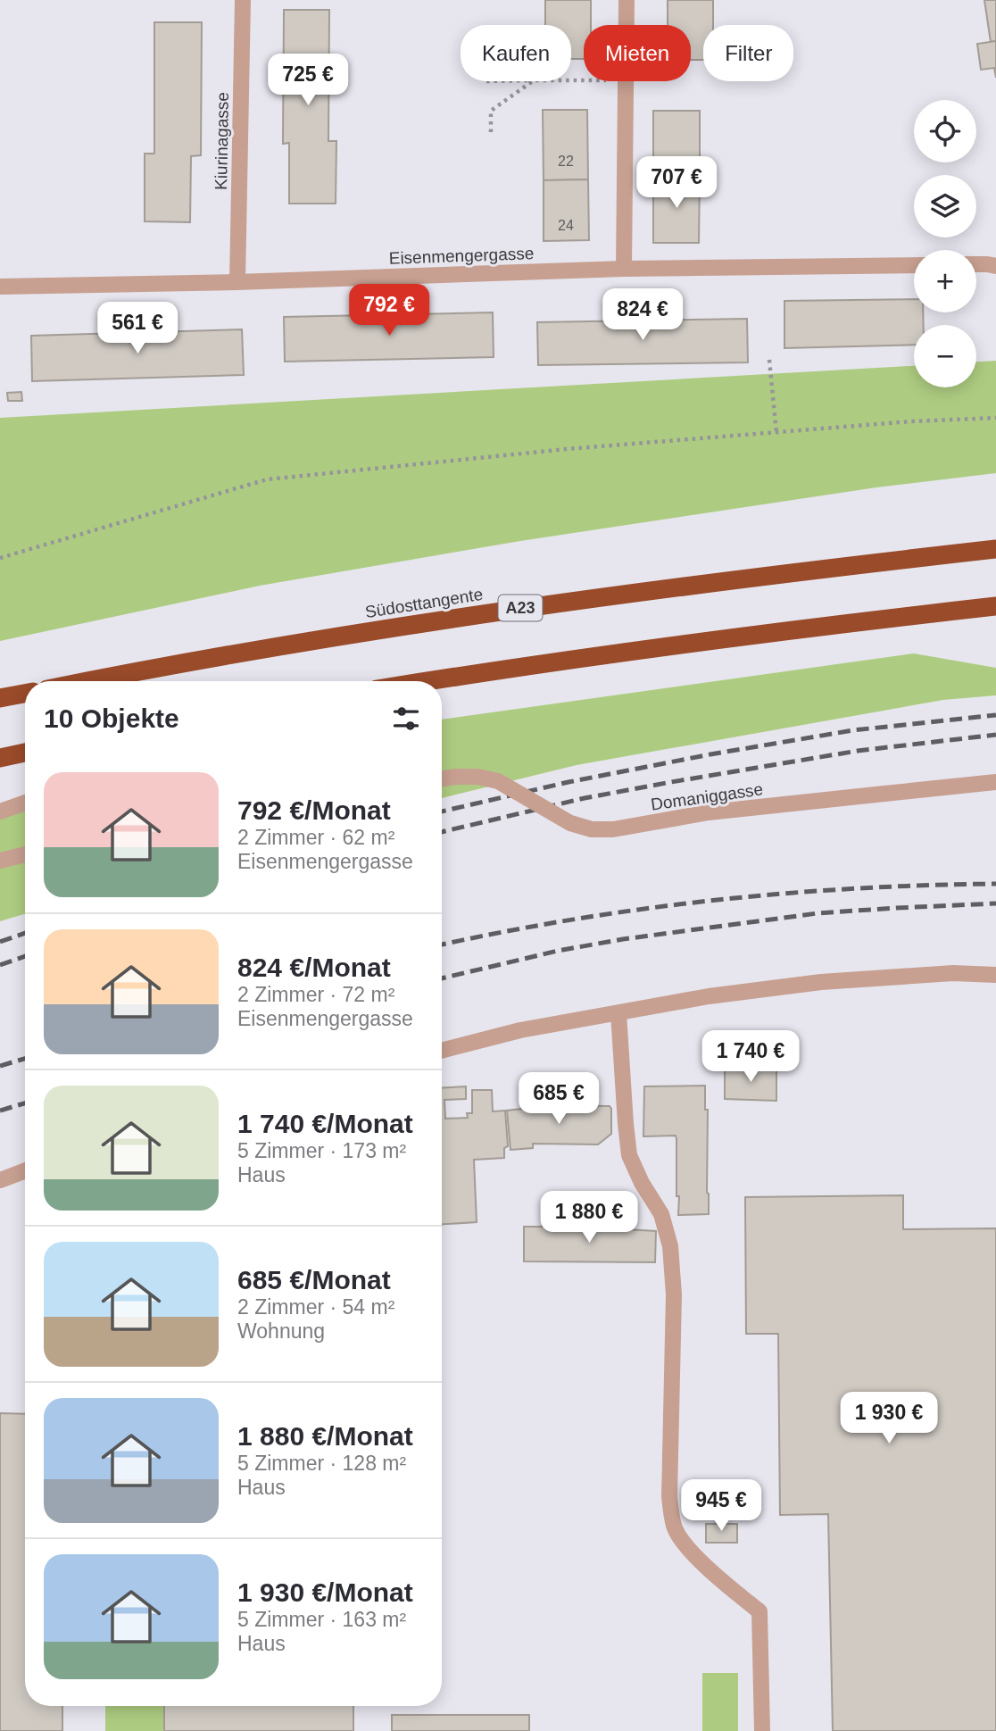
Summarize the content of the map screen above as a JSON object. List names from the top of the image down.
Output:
{
  "streets": {
    "highway": ["Südosttangente", "A23"],
    "street": ["Kiurinagasse", "Eisenmengergasse", "Domaniggasse"]
  },
  "crossings": [
    ["Kiurinagasse", "Eisenmengergasse"]
  ],
  "house_numbers": ["22", "24"],
  "page": {
    "chip": ["Kaufen", "Mieten", "Filter"],
    "price": [
      "725 €",
      "707 €",
      "792 €",
      "824 €",
      "561 €",
      "1 740 €",
      "685 €",
      "1 880 €",
      "1 930 €",
      "945 €"
    ],
    "map_buttons": ["+", "−"],
    "heading": "10 Objekte",
    "list": [
      {
        "name": "792 €/Monat",
        "note": "2 Zimmer · 62 m² · Eisenmengergasse"
      },
      {
        "name": "824 €/Monat",
        "note": "2 Zimmer · 72 m² · Eisenmengergasse"
      },
      {
        "name": "1 740 €/Monat",
        "note": "5 Zimmer · 173 m² · Haus"
      },
      {
        "name": "685 €/Monat",
        "note": "2 Zimmer · 54 m² · Wohnung"
      },
      {
        "name": "1 880 €/Monat",
        "note": "5 Zimmer · 128 m² · Haus"
      },
      {
        "name": "1 930 €/Monat",
        "note": "5 Zimmer · 163 m² · Haus"
      }
    ]
  }
}
